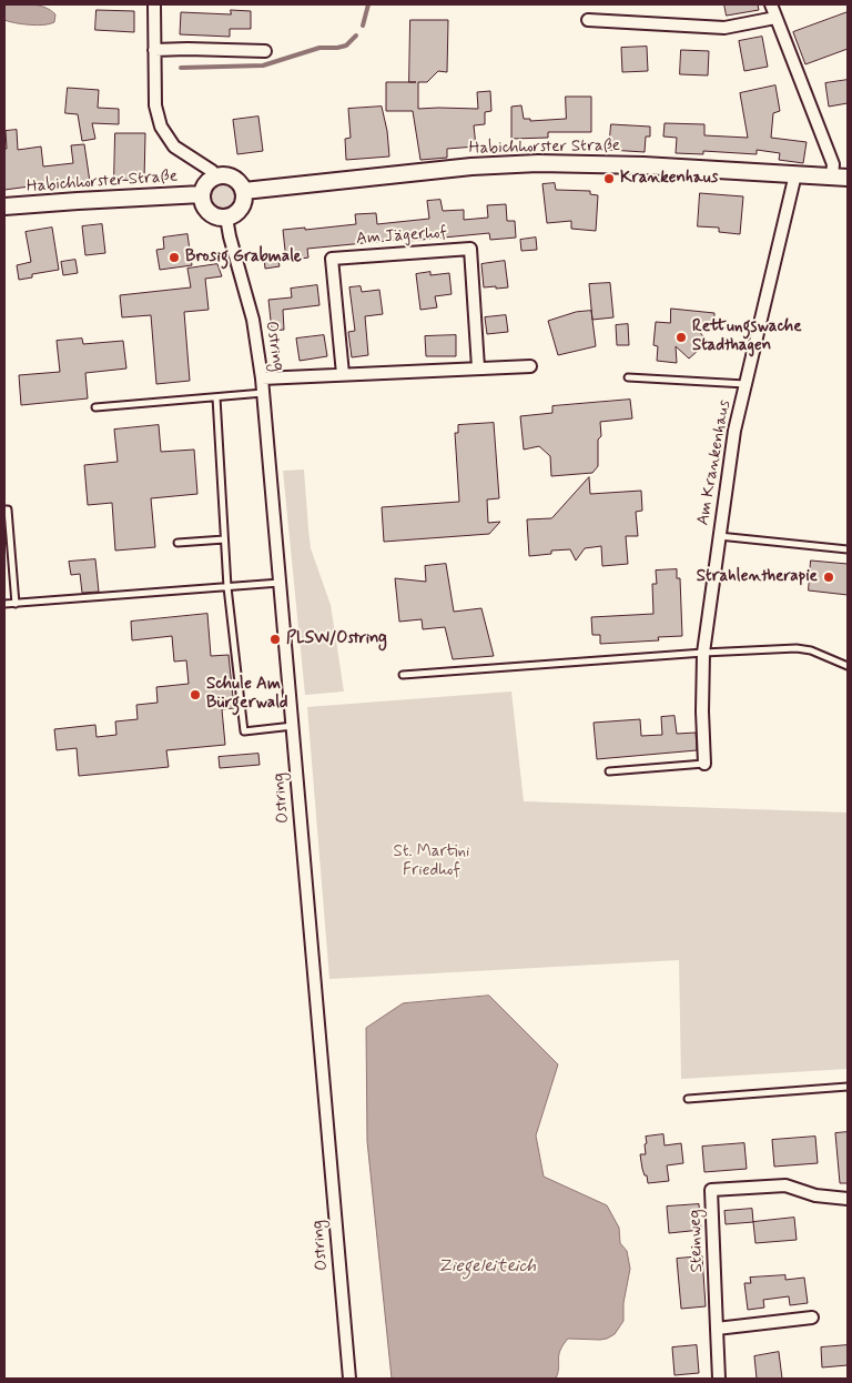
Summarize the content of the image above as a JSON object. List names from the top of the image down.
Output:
{
  "streets": {
    "main road": ["Habichhorster Straße"],
    "street": [
      "Am Jägerhof",
      "Ostring",
      "Am Krankenhaus",
      "Steinweg"
    ]
  },
  "crossings": [
    ["Habichhorster Straße", "Ostring"],
    ["Habichhorster Straße", "Am Krankenhaus"]
  ],
  "water": ["Ziegeleiteich"],
  "parks": ["St. Martini Friedhof"],
  "places": [
    "Krankenhaus",
    "Brosig Grabmale",
    "Rettungswache Stadthagen",
    "Strahlentherapie",
    "PLSW/Ostring",
    "Schule Am Bürgerwald"
  ]
}
